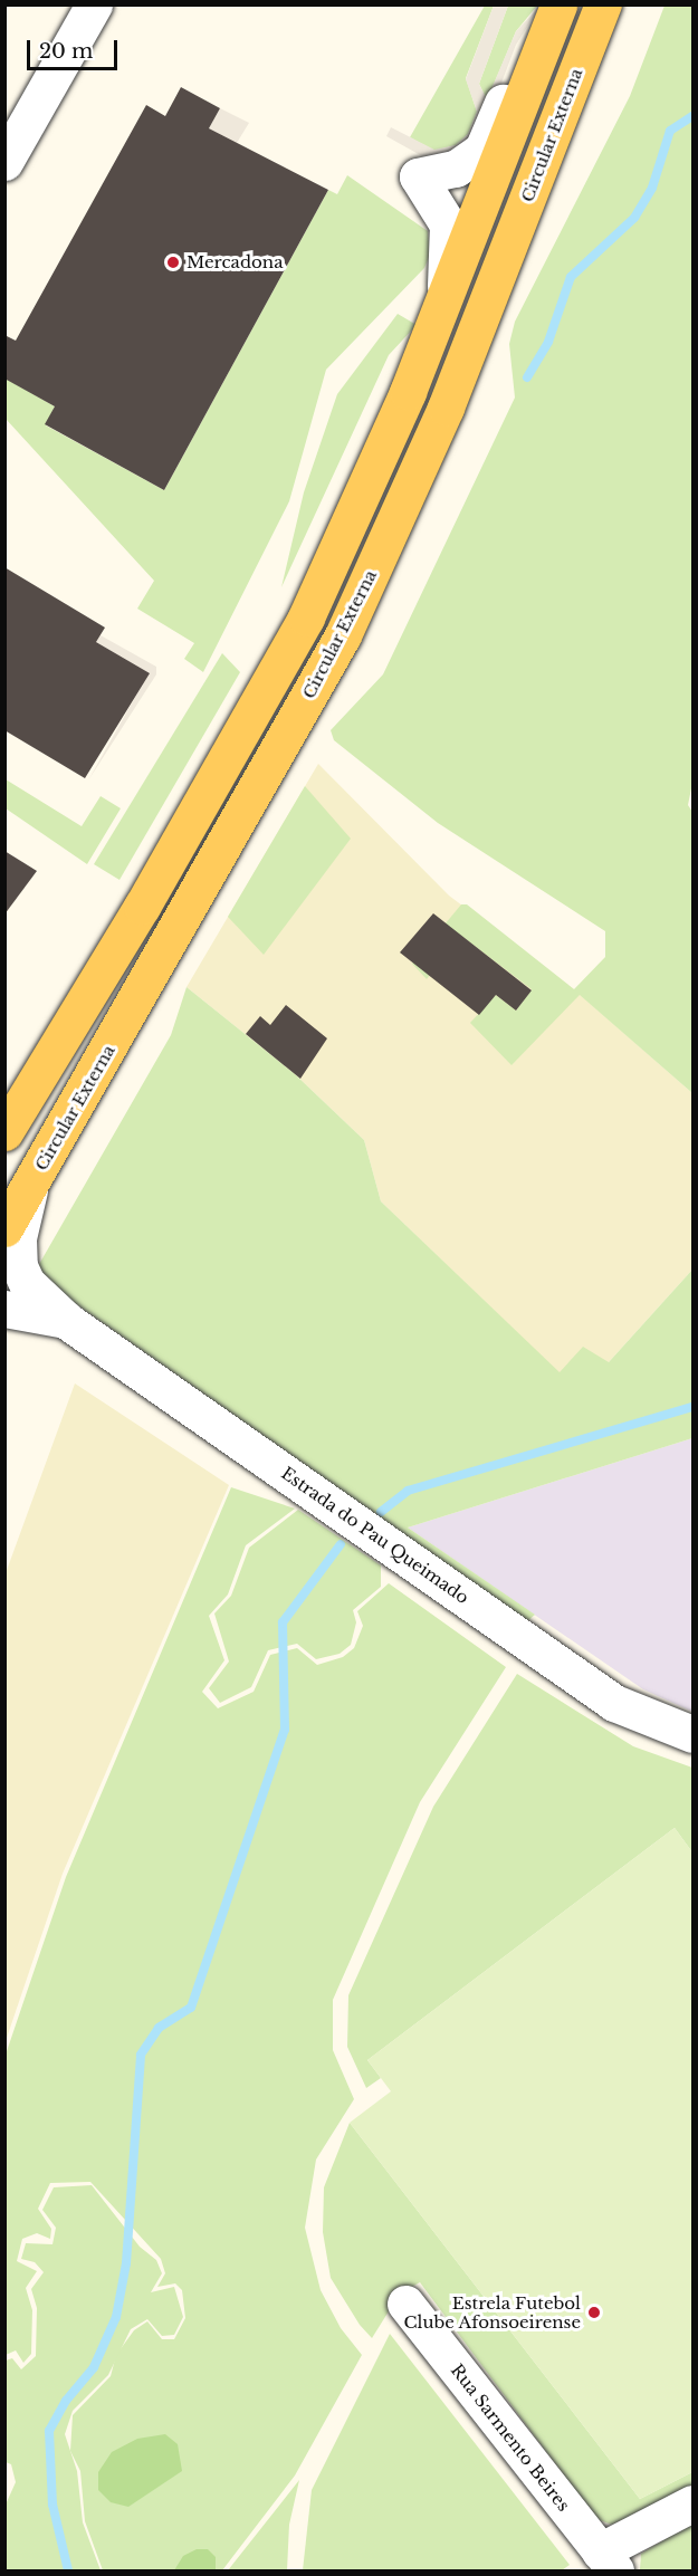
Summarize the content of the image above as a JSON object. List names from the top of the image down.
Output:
{
  "streets": {
    "main road": ["Circular Externa"],
    "street": ["Estrada do Pau Queimado", "Rua Sarmento Beires"]
  },
  "crossings": [
    ["Circular Externa", "Estrada do Pau Queimado"]
  ],
  "places": ["Mercadona", "Estrela Futebol Clube Afonsoeirense"],
  "scale_bar": "20 m"
}
